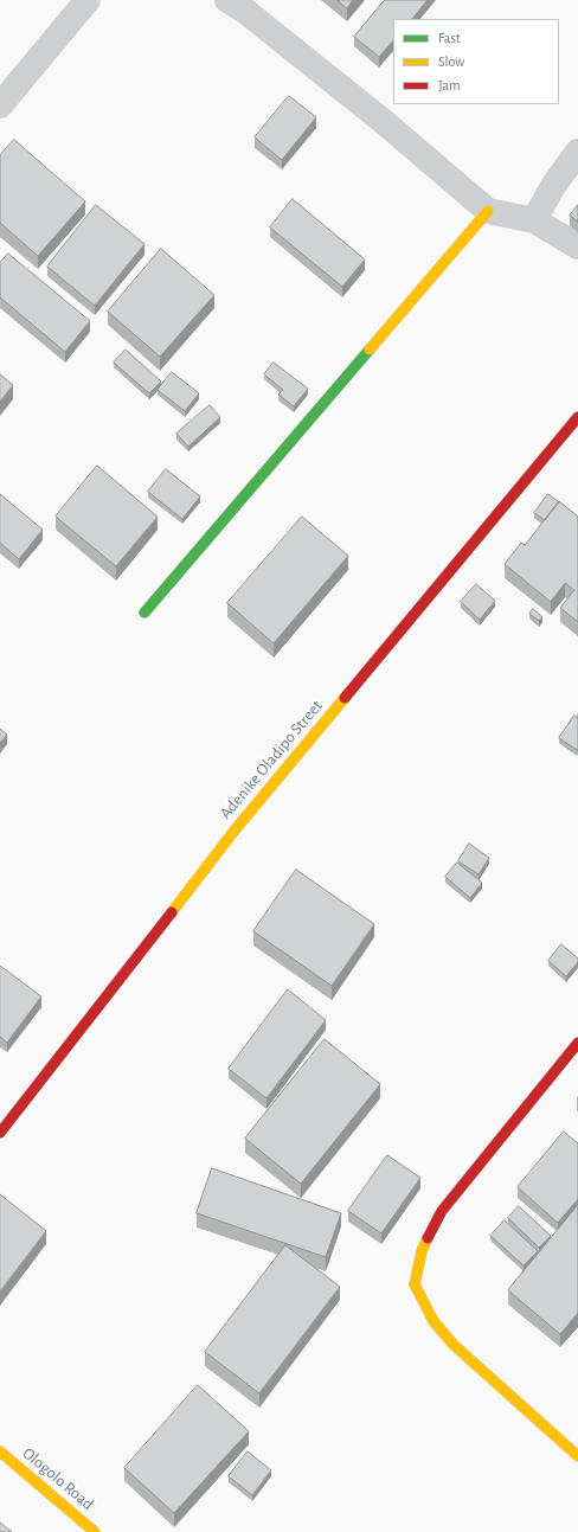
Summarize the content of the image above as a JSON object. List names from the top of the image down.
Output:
{
  "streets": {
    "street": ["Adenike Oladipo Street", "Ologolo Road"]
  },
  "legend": ["Fast", "Slow", "Jam"]
}
